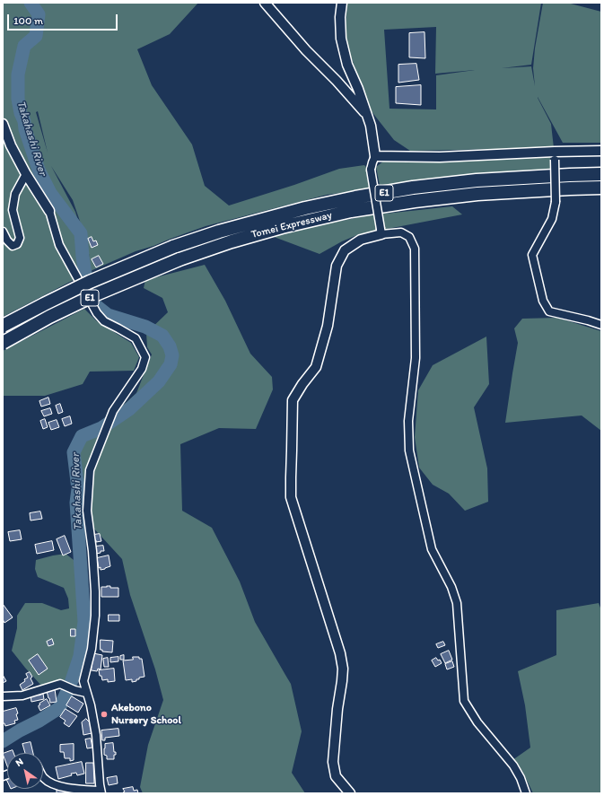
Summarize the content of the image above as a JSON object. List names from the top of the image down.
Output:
{
  "streets": {
    "highway": ["E1", "Tomei Expressway"]
  },
  "water": ["Takahashi River"],
  "places": ["Akebono Nursery School"],
  "scale_bar": "100 m",
  "north": "top left"
}
